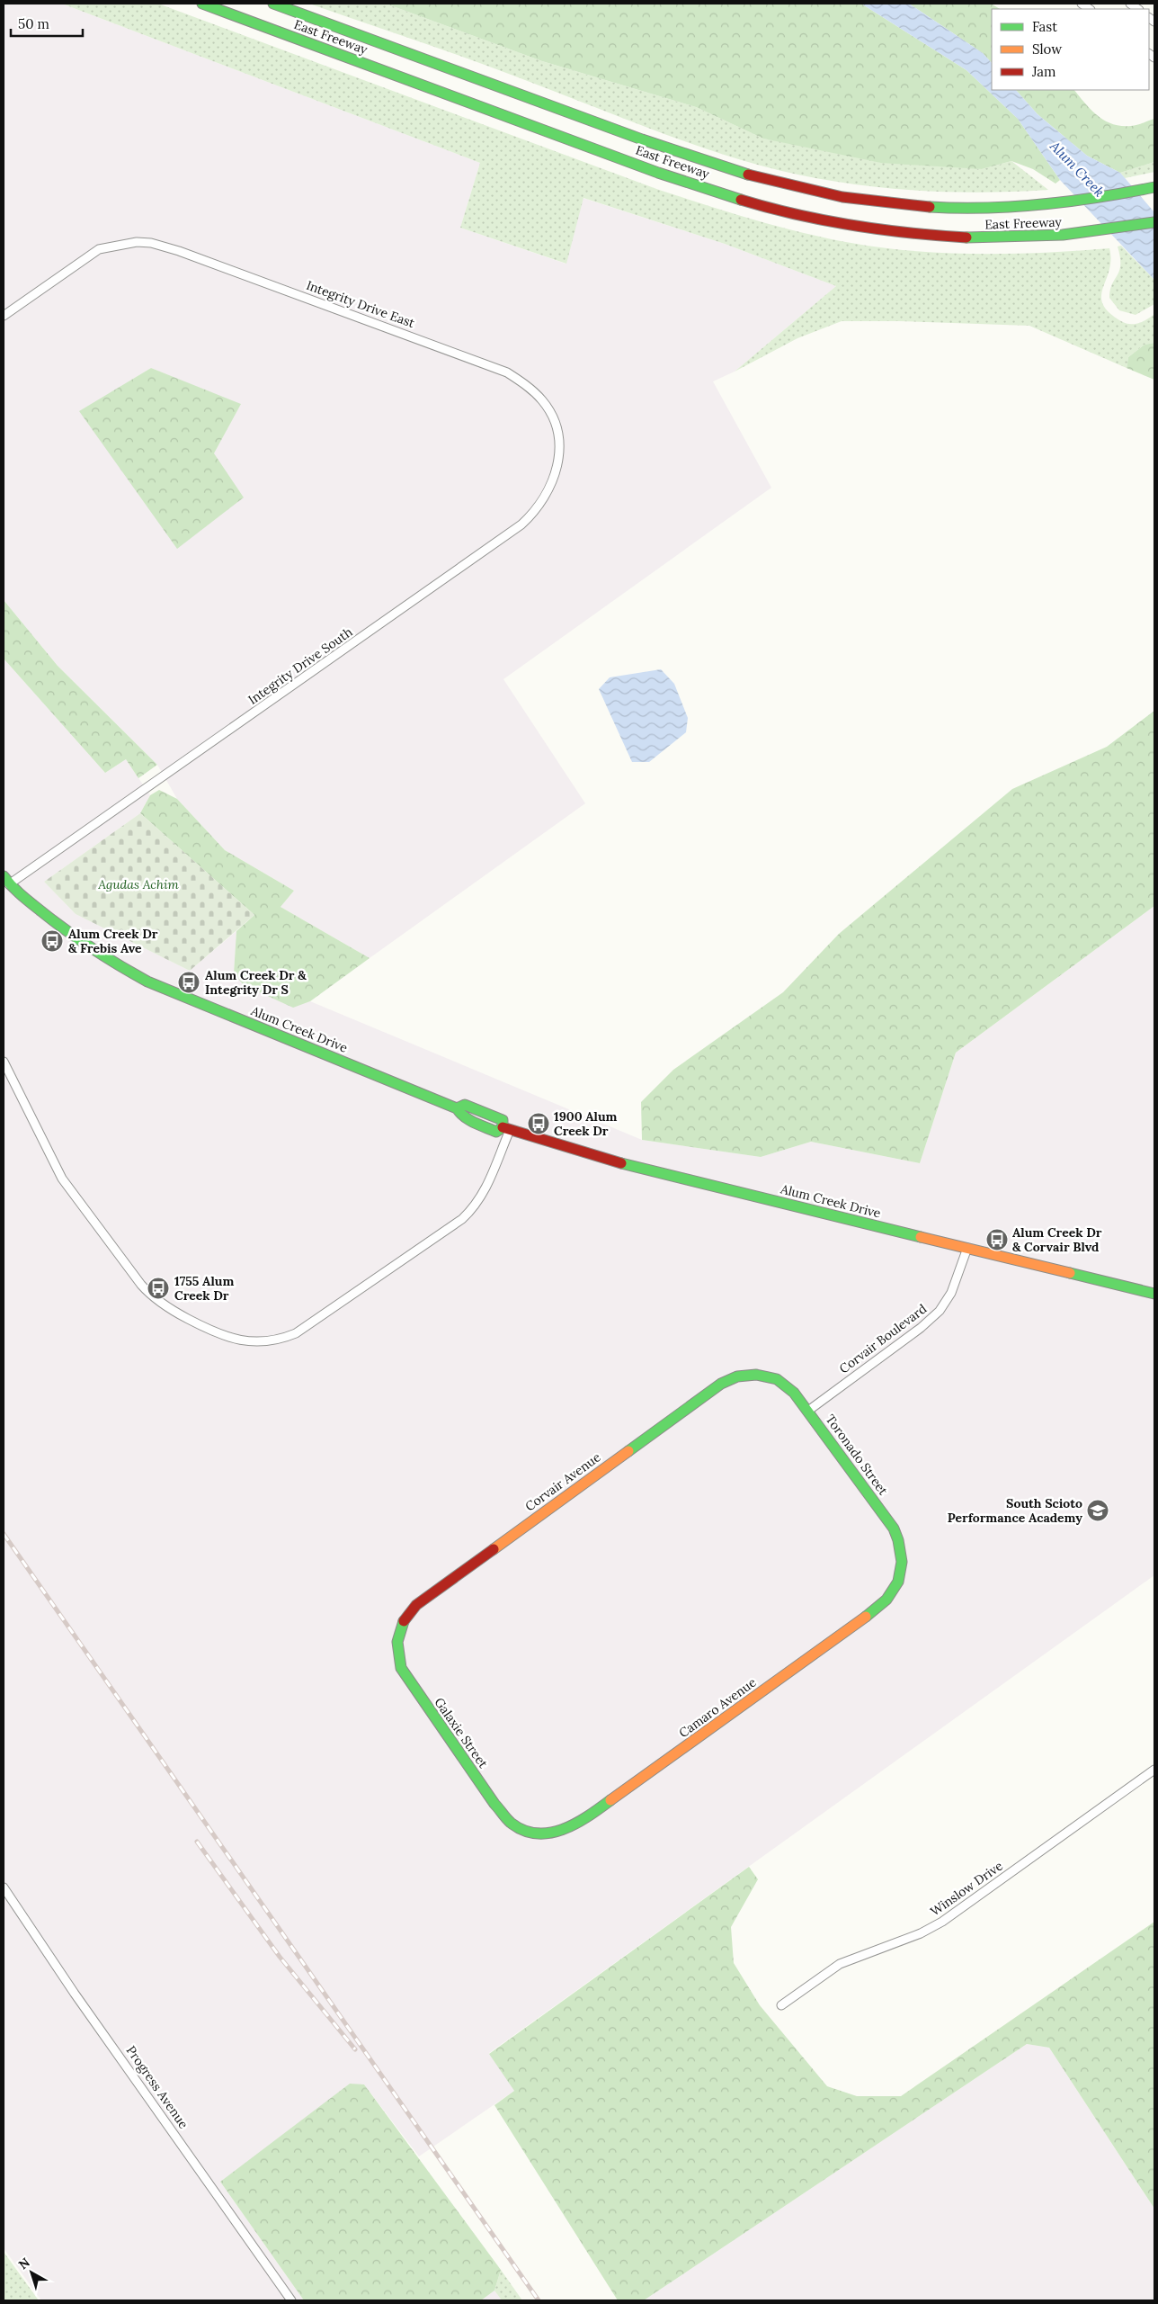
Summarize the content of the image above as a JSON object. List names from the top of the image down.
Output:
{
  "streets": {
    "main road": [
      "East Freeway",
      "Alum Creek Drive",
      "Toronado Street",
      "Corvair Avenue",
      "Camaro Avenue",
      "Galaxie Street"
    ],
    "street": [
      "Integrity Drive East",
      "Integrity Drive South",
      "Corvair Boulevard",
      "Winslow Drive",
      "Progress Avenue"
    ]
  },
  "crossings": [
    ["Integrity Drive East", "Integrity Drive South"],
    ["Integrity Drive South", "Alum Creek Drive"],
    ["Alum Creek Drive", "Corvair Boulevard"],
    ["Corvair Boulevard", "Toronado Street"],
    ["Toronado Street", "Corvair Avenue"],
    ["Toronado Street", "Camaro Avenue"],
    ["Corvair Avenue", "Galaxie Street"],
    ["Camaro Avenue", "Galaxie Street"]
  ],
  "water": ["Alum Creek"],
  "parks": ["Agudas Achim"],
  "places": {
    "bus stop": [
      "Alum Creek Dr & Frebis Ave",
      "Alum Creek Dr & Integrity Dr S",
      "1900 Alum Creek Dr",
      "Alum Creek Dr & Corvair Blvd",
      "1755 Alum Creek Dr"
    ],
    "school or university": ["South Scioto Performance Academy"]
  },
  "legend": ["Fast", "Slow", "Jam"],
  "scale_bar": "50 m",
  "north": "top left"
}
